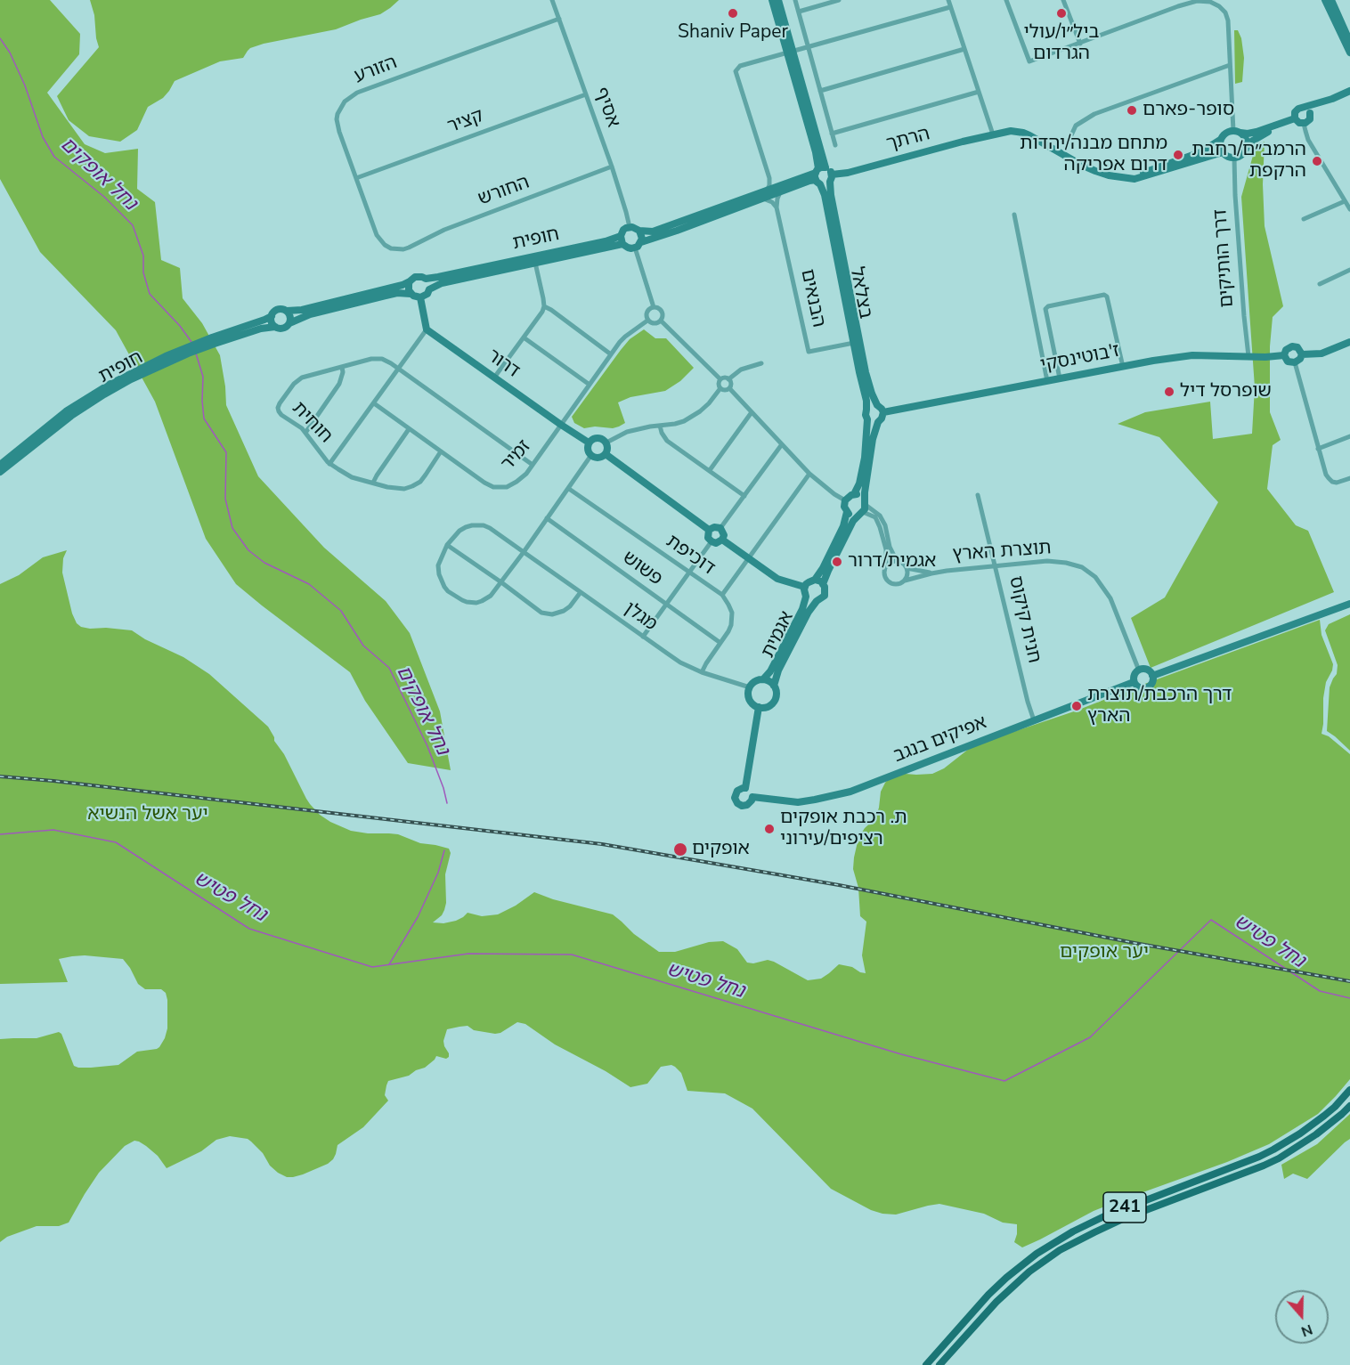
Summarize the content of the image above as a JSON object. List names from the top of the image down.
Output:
{
  "streets": {
    "main road": ["241"],
    "street": [
      "הזורע",
      "אסיף",
      "קציר",
      "הרתך",
      "החורש",
      "חופית",
      "דרך הותיקים",
      "בצלאל",
      "הבנאים",
      "ז'בוטינסקי",
      "דרור",
      "חוחית",
      "זמיר",
      "תוצרת הארץ",
      "דוכיפת",
      "פשוש",
      "מגלן",
      "חנית קיקוס",
      "אגמית",
      "אפיקים בנגב"
    ]
  },
  "crossings": [
    ["הזורע", "אסיף"],
    ["הזורע", "קציר"],
    ["הזורע", "החורש"],
    ["אסיף", "קציר"],
    ["אסיף", "החורש"],
    ["אסיף", "חופית"],
    ["הרתך", "בצלאל"],
    ["דרך הותיקים", "ז'בוטינסקי"],
    ["בצלאל", "הבנאים"],
    ["בצלאל", "ז'בוטינסקי"],
    ["דרור", "זמיר"],
    ["חוחית", "זמיר"],
    ["תוצרת הארץ", "חנית קיקוס"],
    ["תוצרת הארץ", "אפיקים בנגב"],
    ["דוכיפת", "פשוש"],
    ["דוכיפת", "מגלן"],
    ["מגלן", "אגמית"],
    ["חנית קיקוס", "אפיקים בנגב"]
  ],
  "water": ["נחל אופקים", "נחל פטיש"],
  "parks": ["יער אשל הנשיא", "יער אופקים"],
  "places": [
    "Shaniv Paper",
    "ביל״ו/עולי הגרדום",
    "סופר-פארם",
    "מתחם מבנה/יהדות דרום אפריקה",
    "הרמב״ם/רחבת הרקפת",
    "שופרסל דיל",
    "אגמית/דרור",
    "דרך הרכבת/תוצרת הארץ",
    "ת. רכבת אופקים רציפים/עירוני",
    "אופקים"
  ],
  "north": "bottom"
}
